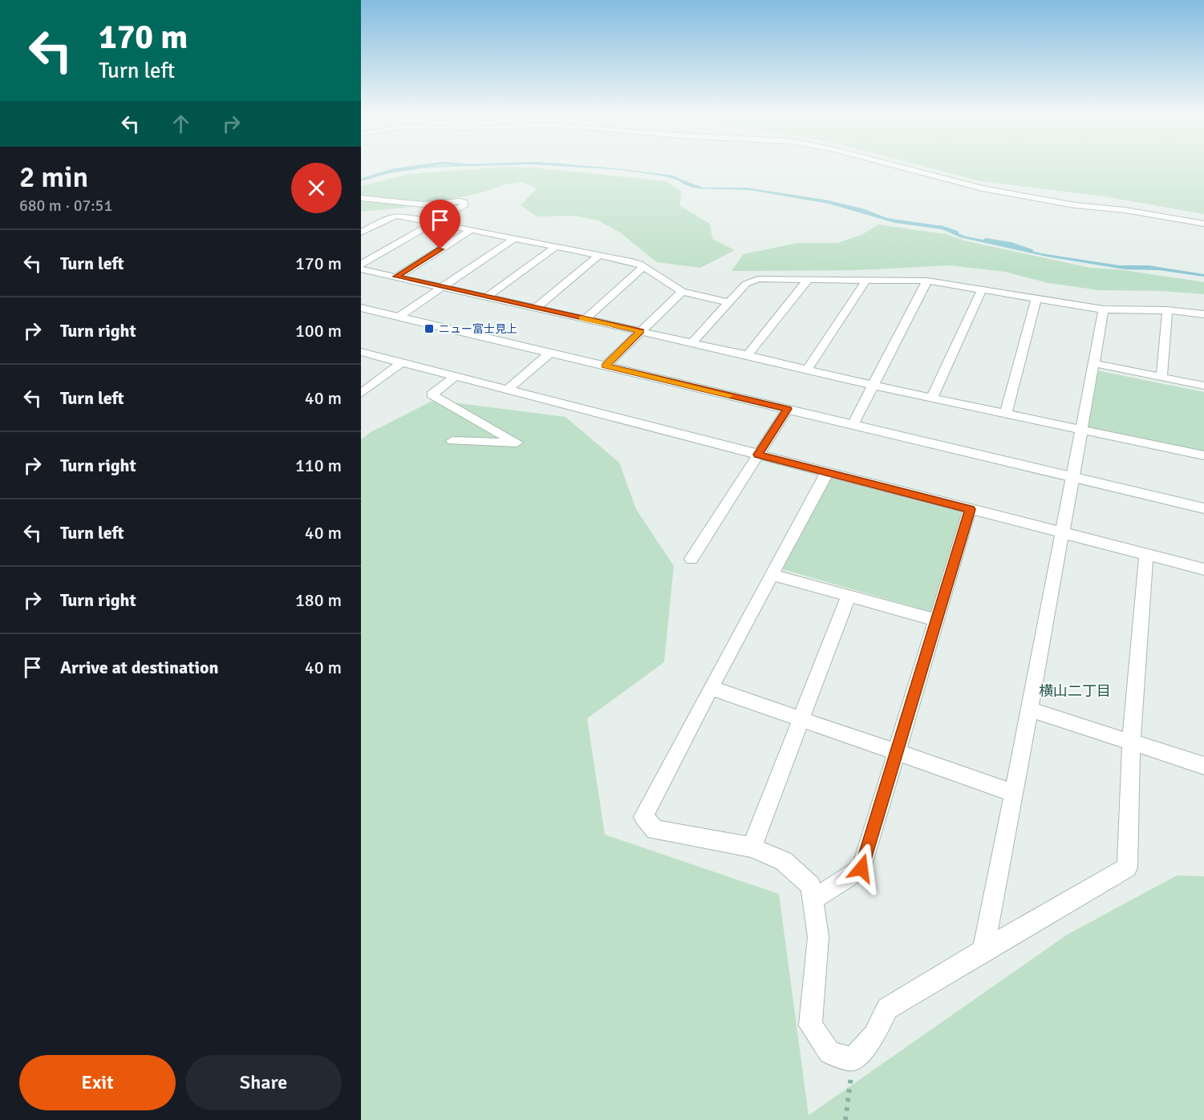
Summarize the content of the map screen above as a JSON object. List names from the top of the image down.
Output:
{
  "districts": ["横山二丁目"],
  "places": {
    "transit": ["ニュー富士見上"]
  },
  "page": {
    "turn": ["170 m", "Turn left"],
    "heading": ["2 min", "680 m · 07:51"],
    "list": [
      {
        "name": "Turn left",
        "value": "170 m"
      },
      {
        "name": "Turn right",
        "value": "100 m"
      },
      {
        "name": "Turn left",
        "value": "40 m"
      },
      {
        "name": "Turn right",
        "value": "110 m"
      },
      {
        "name": "Turn left",
        "value": "40 m"
      },
      {
        "name": "Turn right",
        "value": "180 m"
      },
      {
        "name": "Arrive at destination",
        "value": "40 m"
      }
    ],
    "buttons": ["Exit", "Share"]
  }
}
